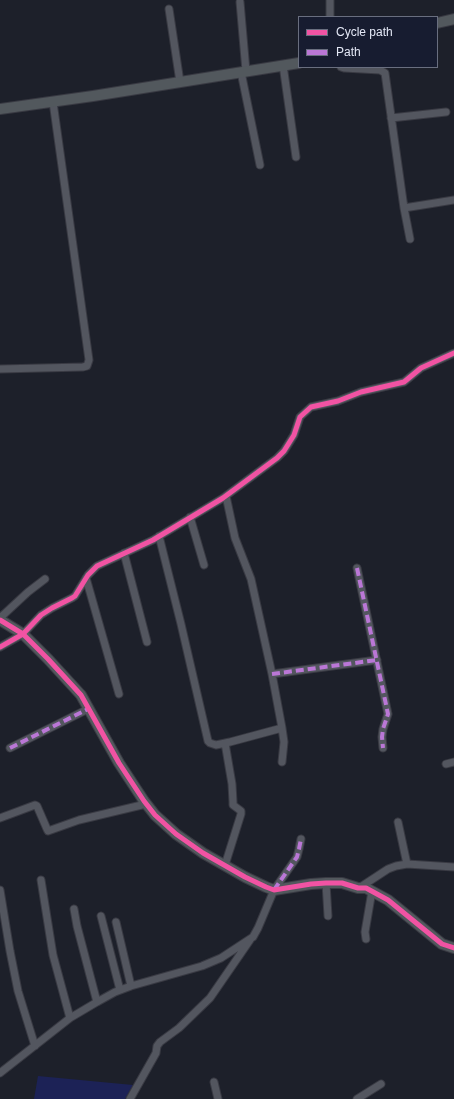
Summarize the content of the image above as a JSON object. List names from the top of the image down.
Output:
{
  "legend": ["Cycle path", "Path"]
}
